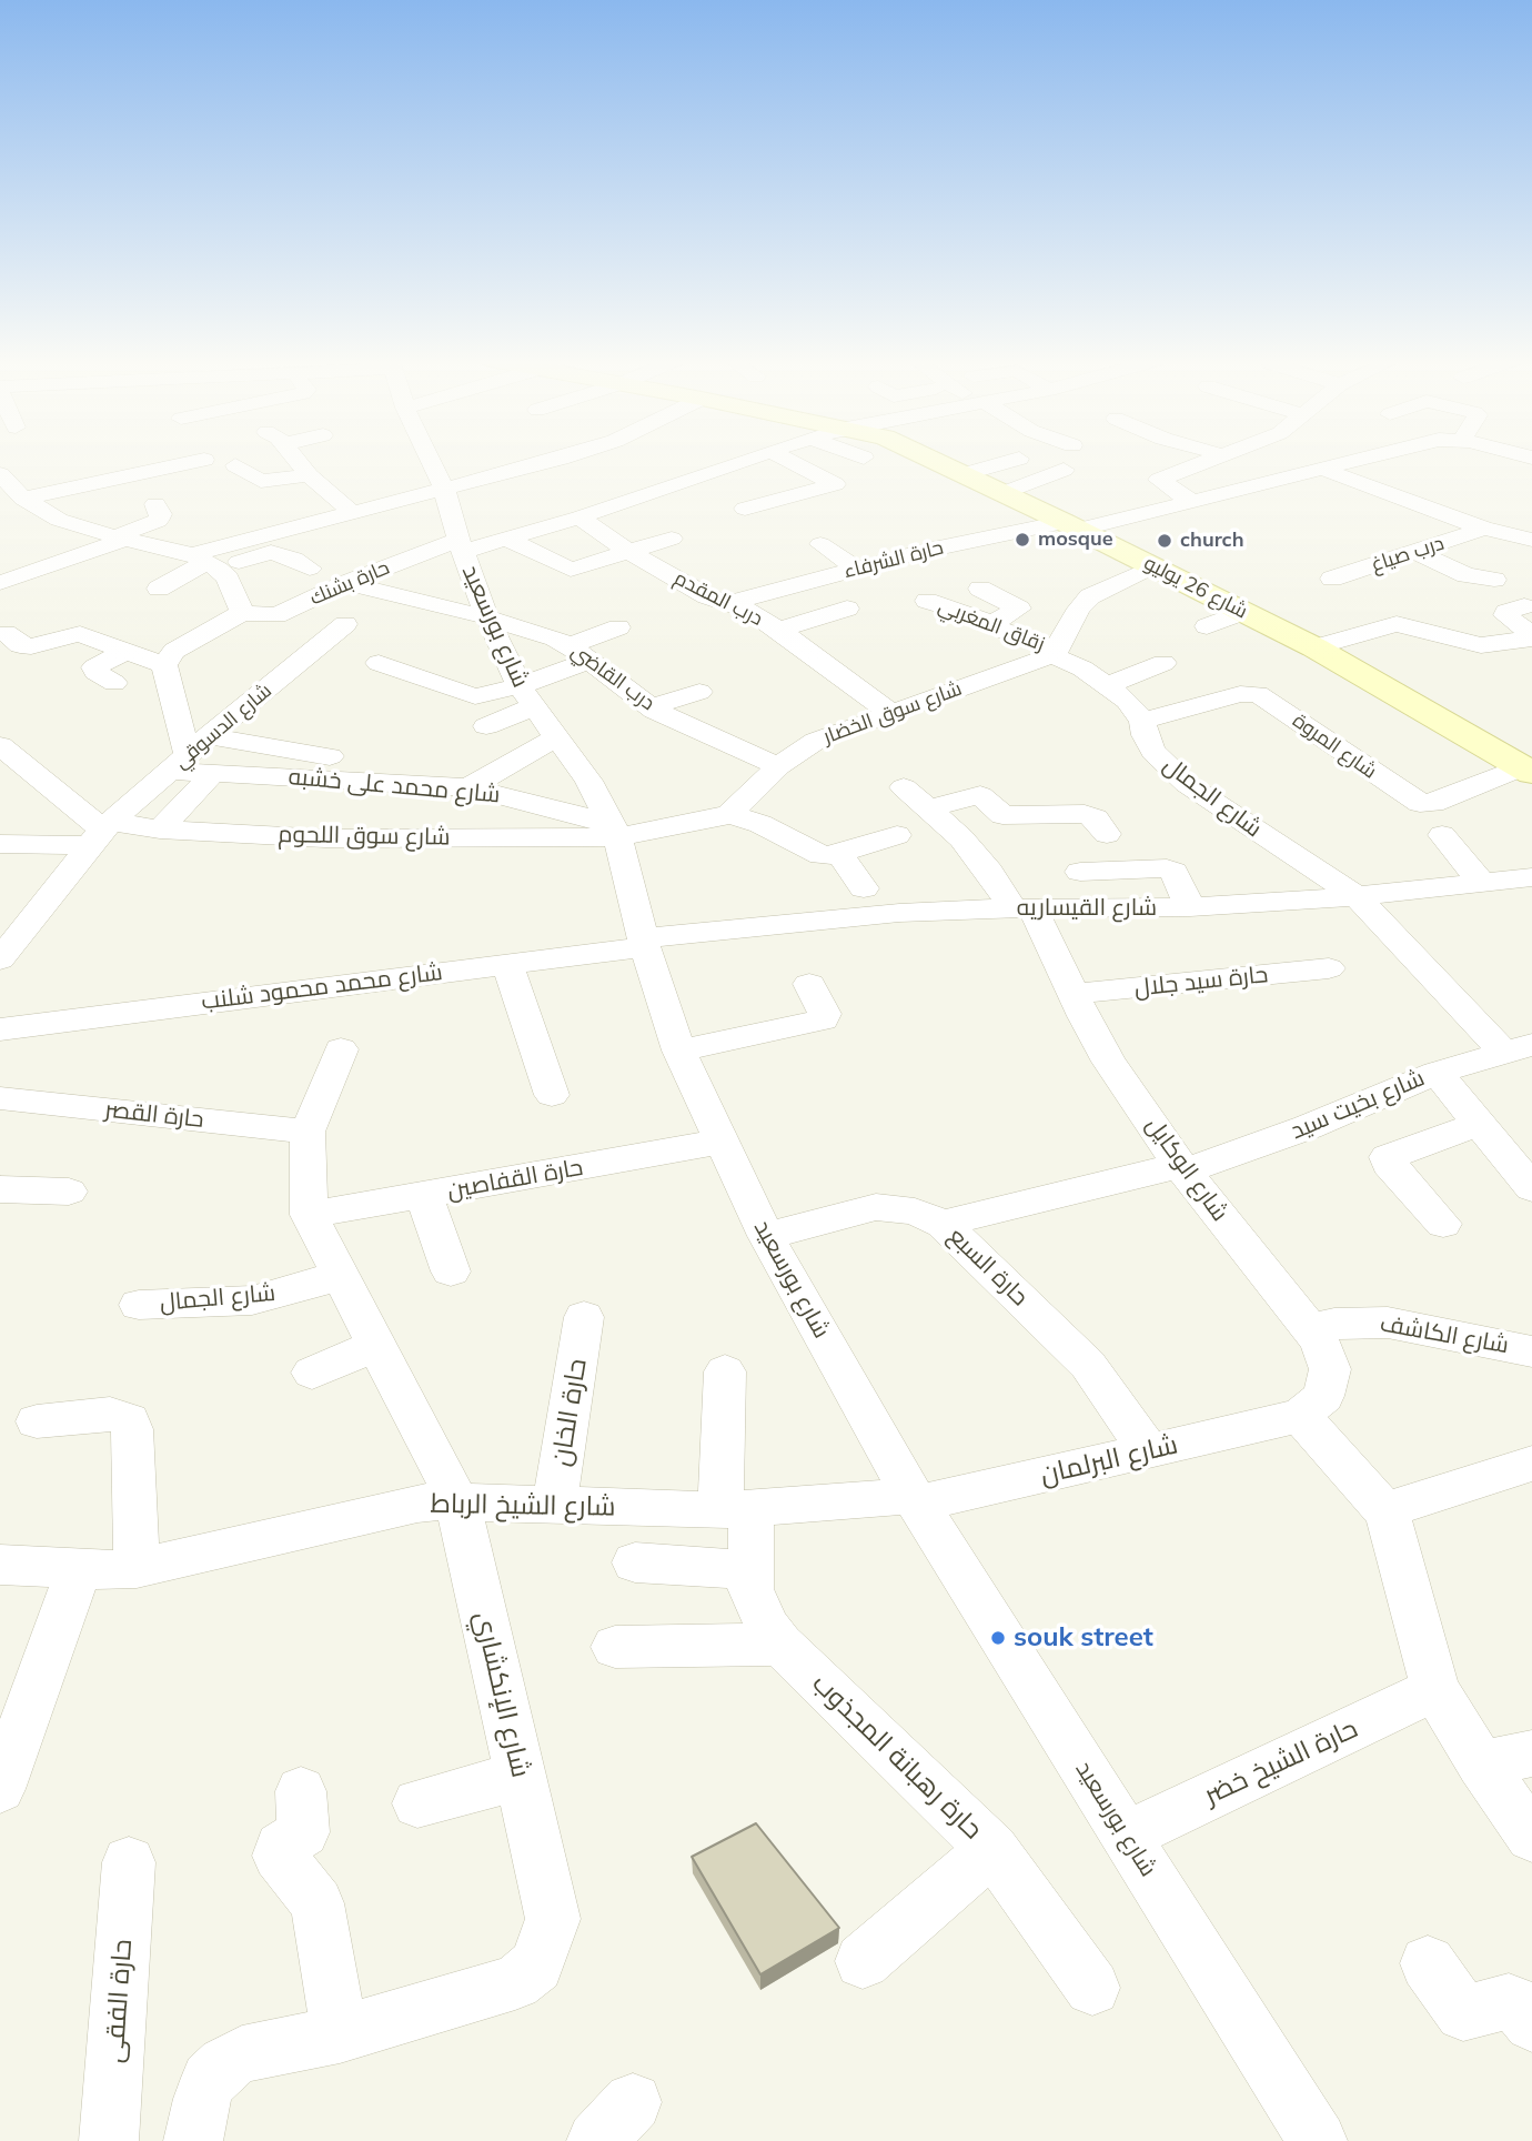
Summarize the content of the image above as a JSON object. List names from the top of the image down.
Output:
{
  "streets": {
    "street": [
      "درب صياغ",
      "حارة الشرفاء",
      "حارة بشنك",
      "شارع 26 يوليو",
      "درب المقدم",
      "زقاق المغربي",
      "شارع بورسعيد",
      "درب القاضي",
      "شارع سوق الخضار",
      "شارع الدسوقي",
      "شارع المروة",
      "شارع محمد على خشبه",
      "شارع الجمال",
      "شارع سوق اللحوم",
      "شارع القيساريه",
      "حارة سيد جلال",
      "شارع محمد محمود شلنب",
      "شارع بخيت سيد",
      "حارة القصر",
      "شارع الوكايل",
      "حارة القفاصين",
      "حارة السبع",
      "شارع الكاشف",
      "حارة الخان",
      "شارع البرلمان",
      "شارع الشيخ الرباط",
      "شارع الإنكشاري",
      "حارة رهبانة المجذوب",
      "حارة الشيخ خضر",
      "حارة الفقى"
    ]
  },
  "crossings": [
    ["حارة الشرفاء", "شارع 26 يوليو"],
    ["حارة الشرفاء", "درب المقدم"],
    ["حارة بشنك", "درب المقدم"],
    ["حارة بشنك", "شارع بورسعيد"],
    ["حارة بشنك", "درب القاضي"],
    ["شارع 26 يوليو", "شارع المروة"],
    ["درب المقدم", "شارع سوق الخضار"],
    ["زقاق المغربي", "شارع سوق الخضار"],
    ["زقاق المغربي", "شارع الجمال"],
    ["شارع بورسعيد", "درب القاضي"],
    ["شارع بورسعيد", "شارع محمد على خشبه"],
    ["شارع بورسعيد", "شارع سوق اللحوم"],
    ["شارع بورسعيد", "شارع القيساريه"],
    ["شارع بورسعيد", "شارع محمد محمود شلنب"],
    ["شارع بورسعيد", "حارة القفاصين"],
    ["شارع بورسعيد", "حارة السبع"],
    ["شارع بورسعيد", "شارع البرلمان"],
    ["شارع بورسعيد", "شارع الشيخ الرباط"],
    ["شارع بورسعيد", "حارة الشيخ خضر"],
    ["درب القاضي", "شارع سوق الخضار"],
    ["شارع سوق الخضار", "شارع الجمال"],
    ["شارع الدسوقي", "شارع محمد على خشبه"],
    ["شارع الدسوقي", "شارع سوق اللحوم"],
    ["شارع المروة", "شارع الجمال"],
    ["شارع محمد على خشبه", "شارع سوق اللحوم"],
    ["شارع الجمال", "شارع القيساريه"],
    ["شارع الجمال", "شارع بخيت سيد"],
    ["شارع الجمال", "شارع الإنكشاري"],
    ["شارع القيساريه", "شارع محمد محمود شلنب"],
    ["شارع القيساريه", "شارع الوكايل"],
    ["حارة سيد جلال", "شارع الوكايل"],
    ["شارع بخيت سيد", "شارع الوكايل"],
    ["شارع بخيت سيد", "حارة السبع"],
    ["حارة القصر", "شارع الإنكشاري"],
    ["شارع الوكايل", "شارع الكاشف"],
    ["شارع الوكايل", "شارع البرلمان"],
    ["حارة القفاصين", "شارع الإنكشاري"],
    ["حارة السبع", "شارع البرلمان"],
    ["حارة الخان", "شارع الشيخ الرباط"],
    ["شارع البرلمان", "شارع الشيخ الرباط"],
    ["شارع الشيخ الرباط", "شارع الإنكشاري"],
    ["شارع الشيخ الرباط", "حارة رهبانة المجذوب"]
  ],
  "places": ["mosque", "church", "souk street"]
}
